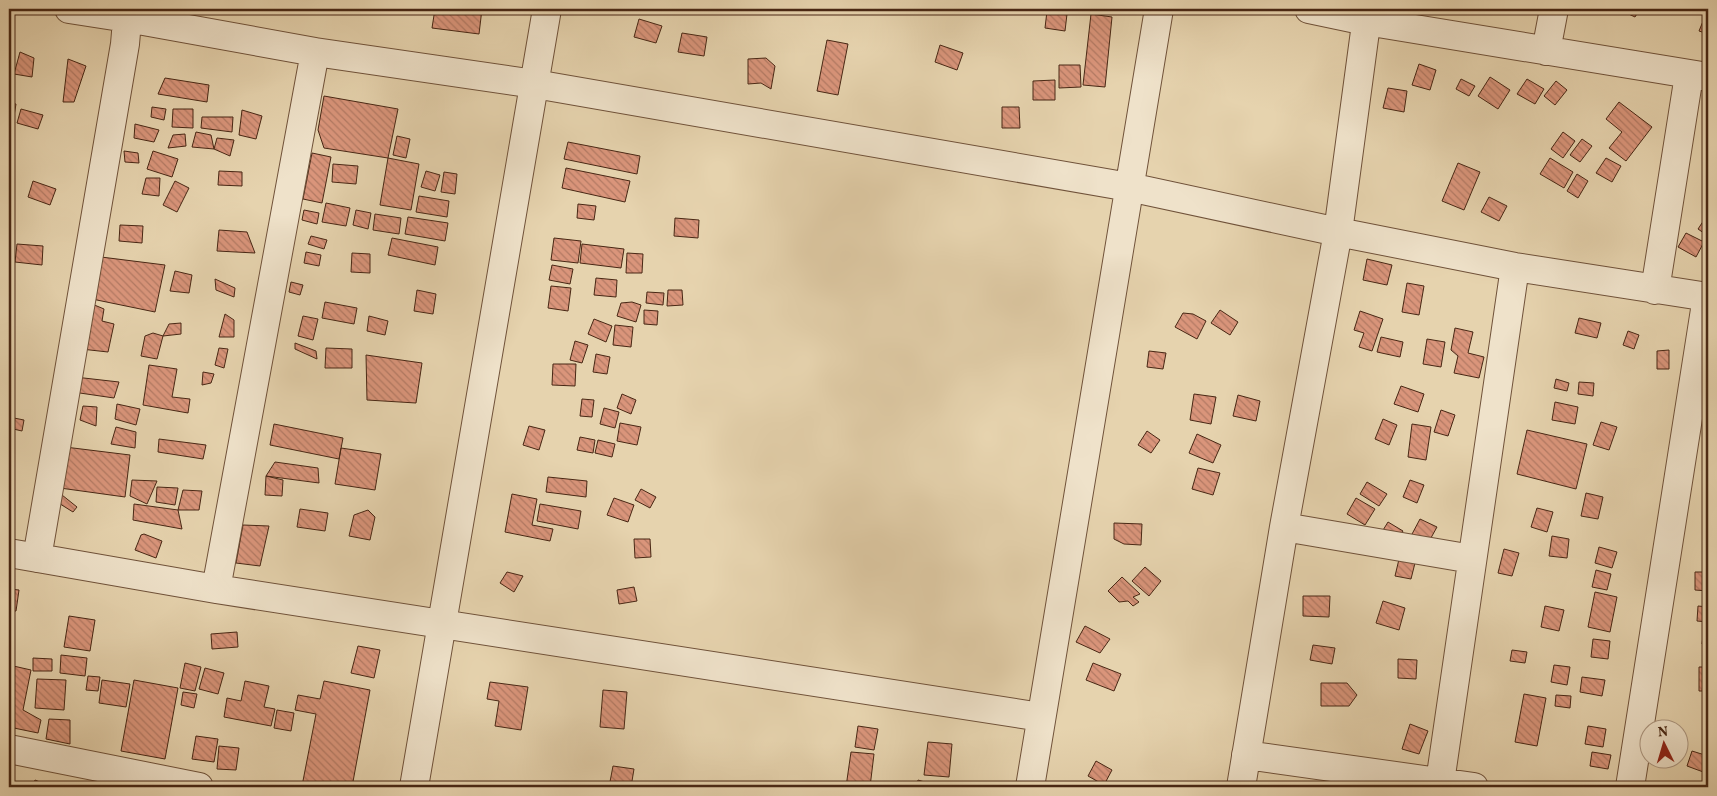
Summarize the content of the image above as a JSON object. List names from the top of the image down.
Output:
{
  "north": "top"
}
